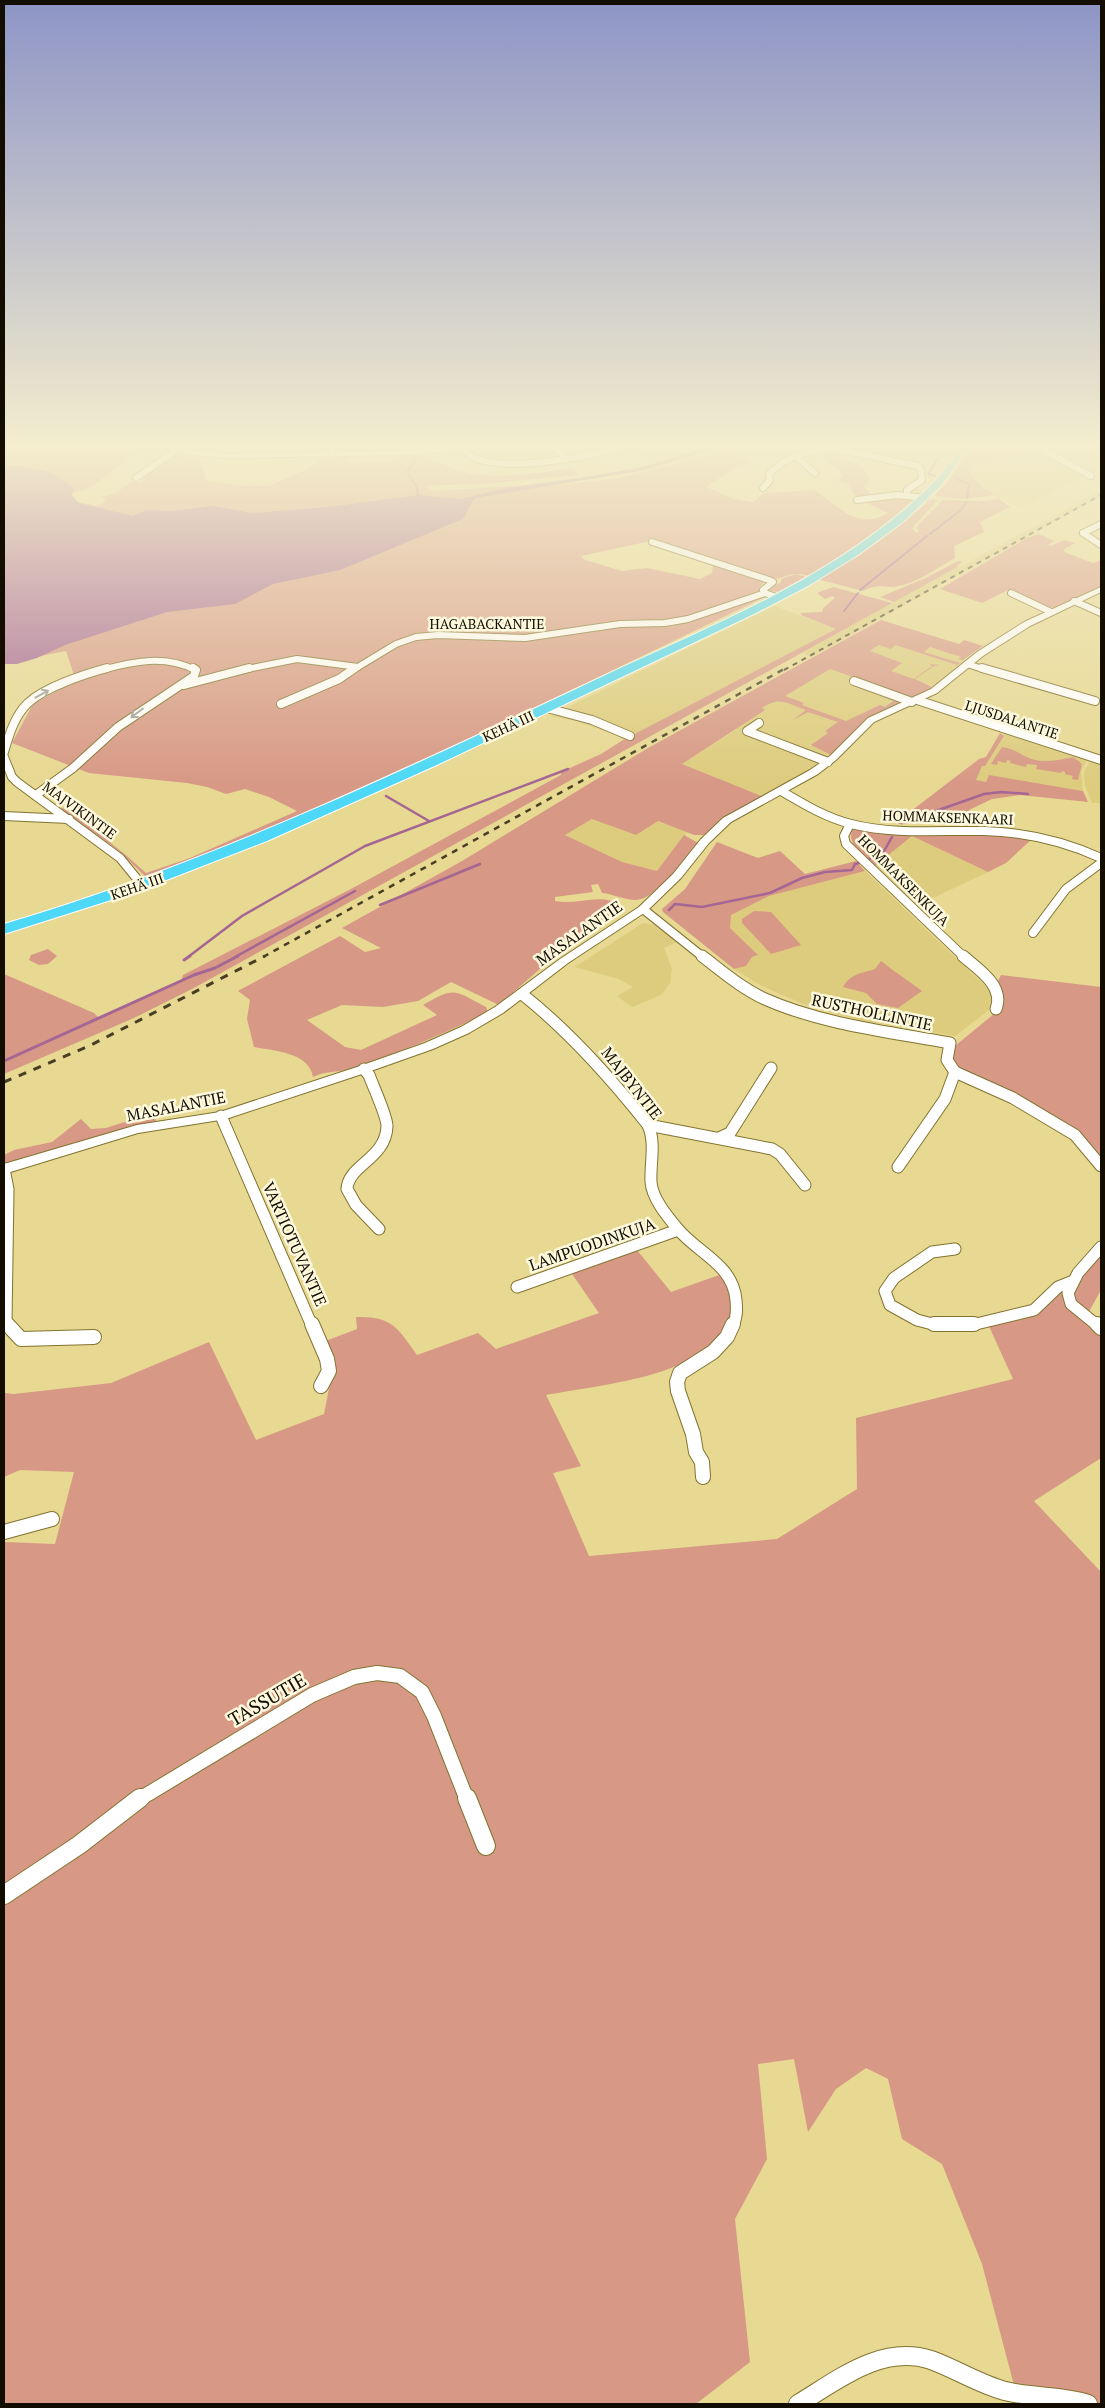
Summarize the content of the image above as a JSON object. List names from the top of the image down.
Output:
{
  "streets": {
    "highway": ["KEHÄ III"],
    "street": [
      "HAGABACKANTIE",
      "LJUSDALANTIE",
      "MAJVIKINTIE",
      "HOMMAKSENKAARI",
      "HOMMAKSENKUJA",
      "MASALANTIE",
      "RUSTHOLLINTIE",
      "MAJBYNTIE",
      "VARTIOTUVANTIE",
      "LAMPUODINKUJA",
      "TASSUTIE"
    ]
  },
  "crossings": [
    ["HAGABACKANTIE", "KEHÄ III"],
    ["LJUSDALANTIE", "MASALANTIE"],
    ["KEHÄ III", "MAJVIKINTIE"],
    ["HOMMAKSENKAARI", "HOMMAKSENKUJA"],
    ["HOMMAKSENKUJA", "MASALANTIE"],
    ["MASALANTIE", "RUSTHOLLINTIE"],
    ["MASALANTIE", "MAJBYNTIE"],
    ["MASALANTIE", "VARTIOTUVANTIE"],
    ["MAJBYNTIE", "LAMPUODINKUJA"]
  ]
}
